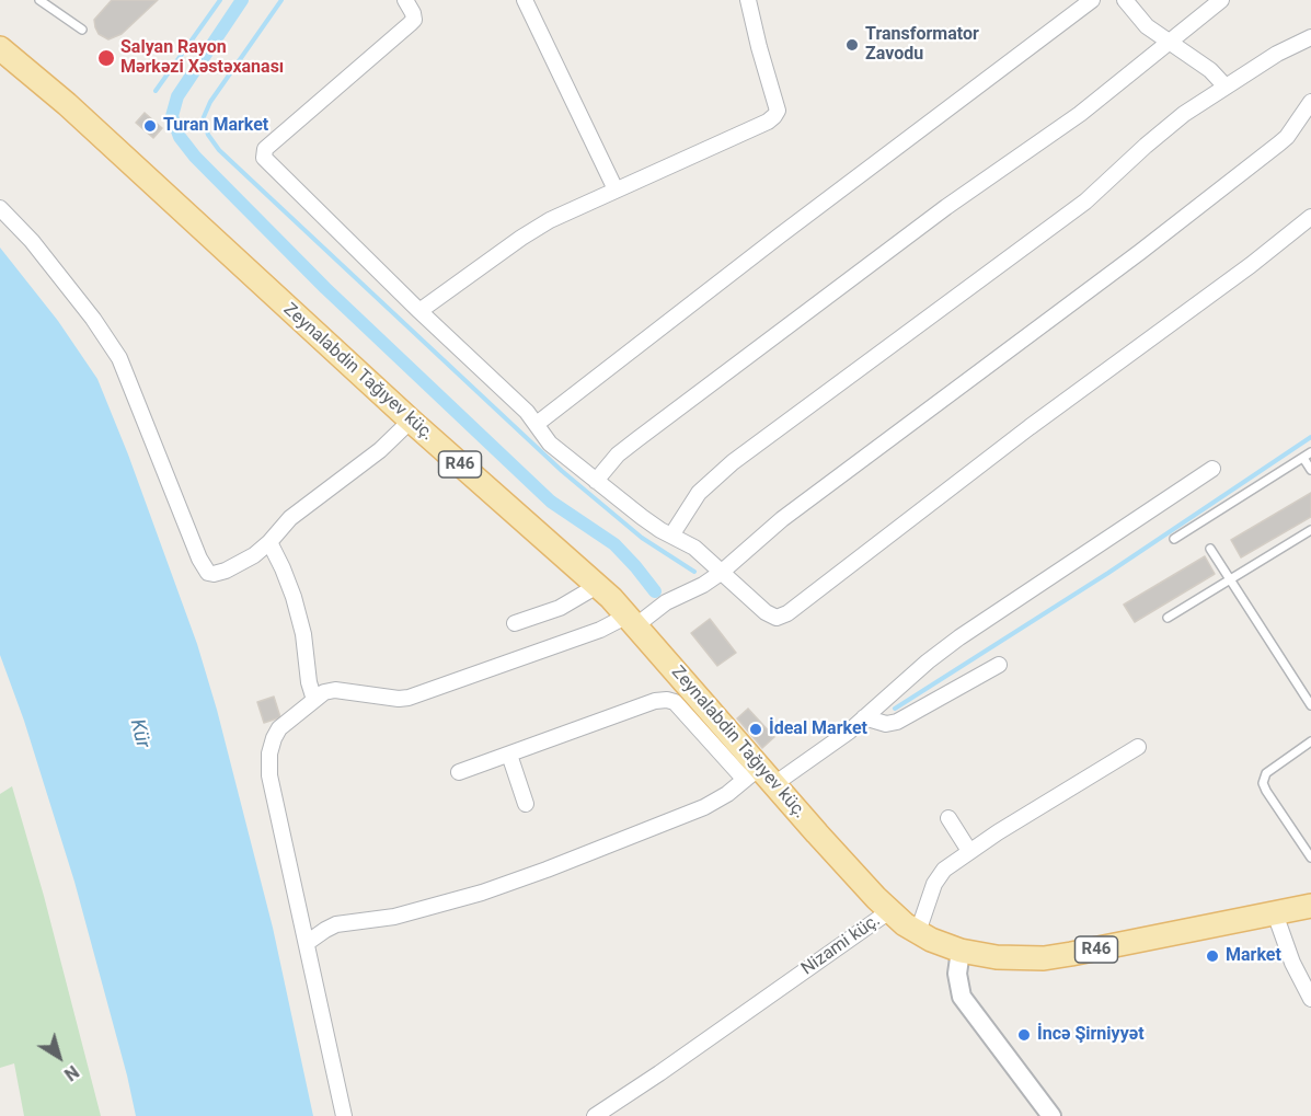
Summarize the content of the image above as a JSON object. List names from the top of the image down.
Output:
{
  "streets": {
    "main road": ["Zeynalabdin Tağıyev küç.", "R46", "Nizami küç."]
  },
  "crossings": [
    ["Zeynalabdin Tağıyev küç.", "Nizami küç."]
  ],
  "water": ["Kür"],
  "places": [
    "Transformator Zavodu",
    "Salyan Rayon Mərkəzi Xəstəxanası",
    "Turan Market",
    "İdeal Market",
    "Market",
    "İncə Şirniyyət"
  ],
  "north": "bottom right"
}
